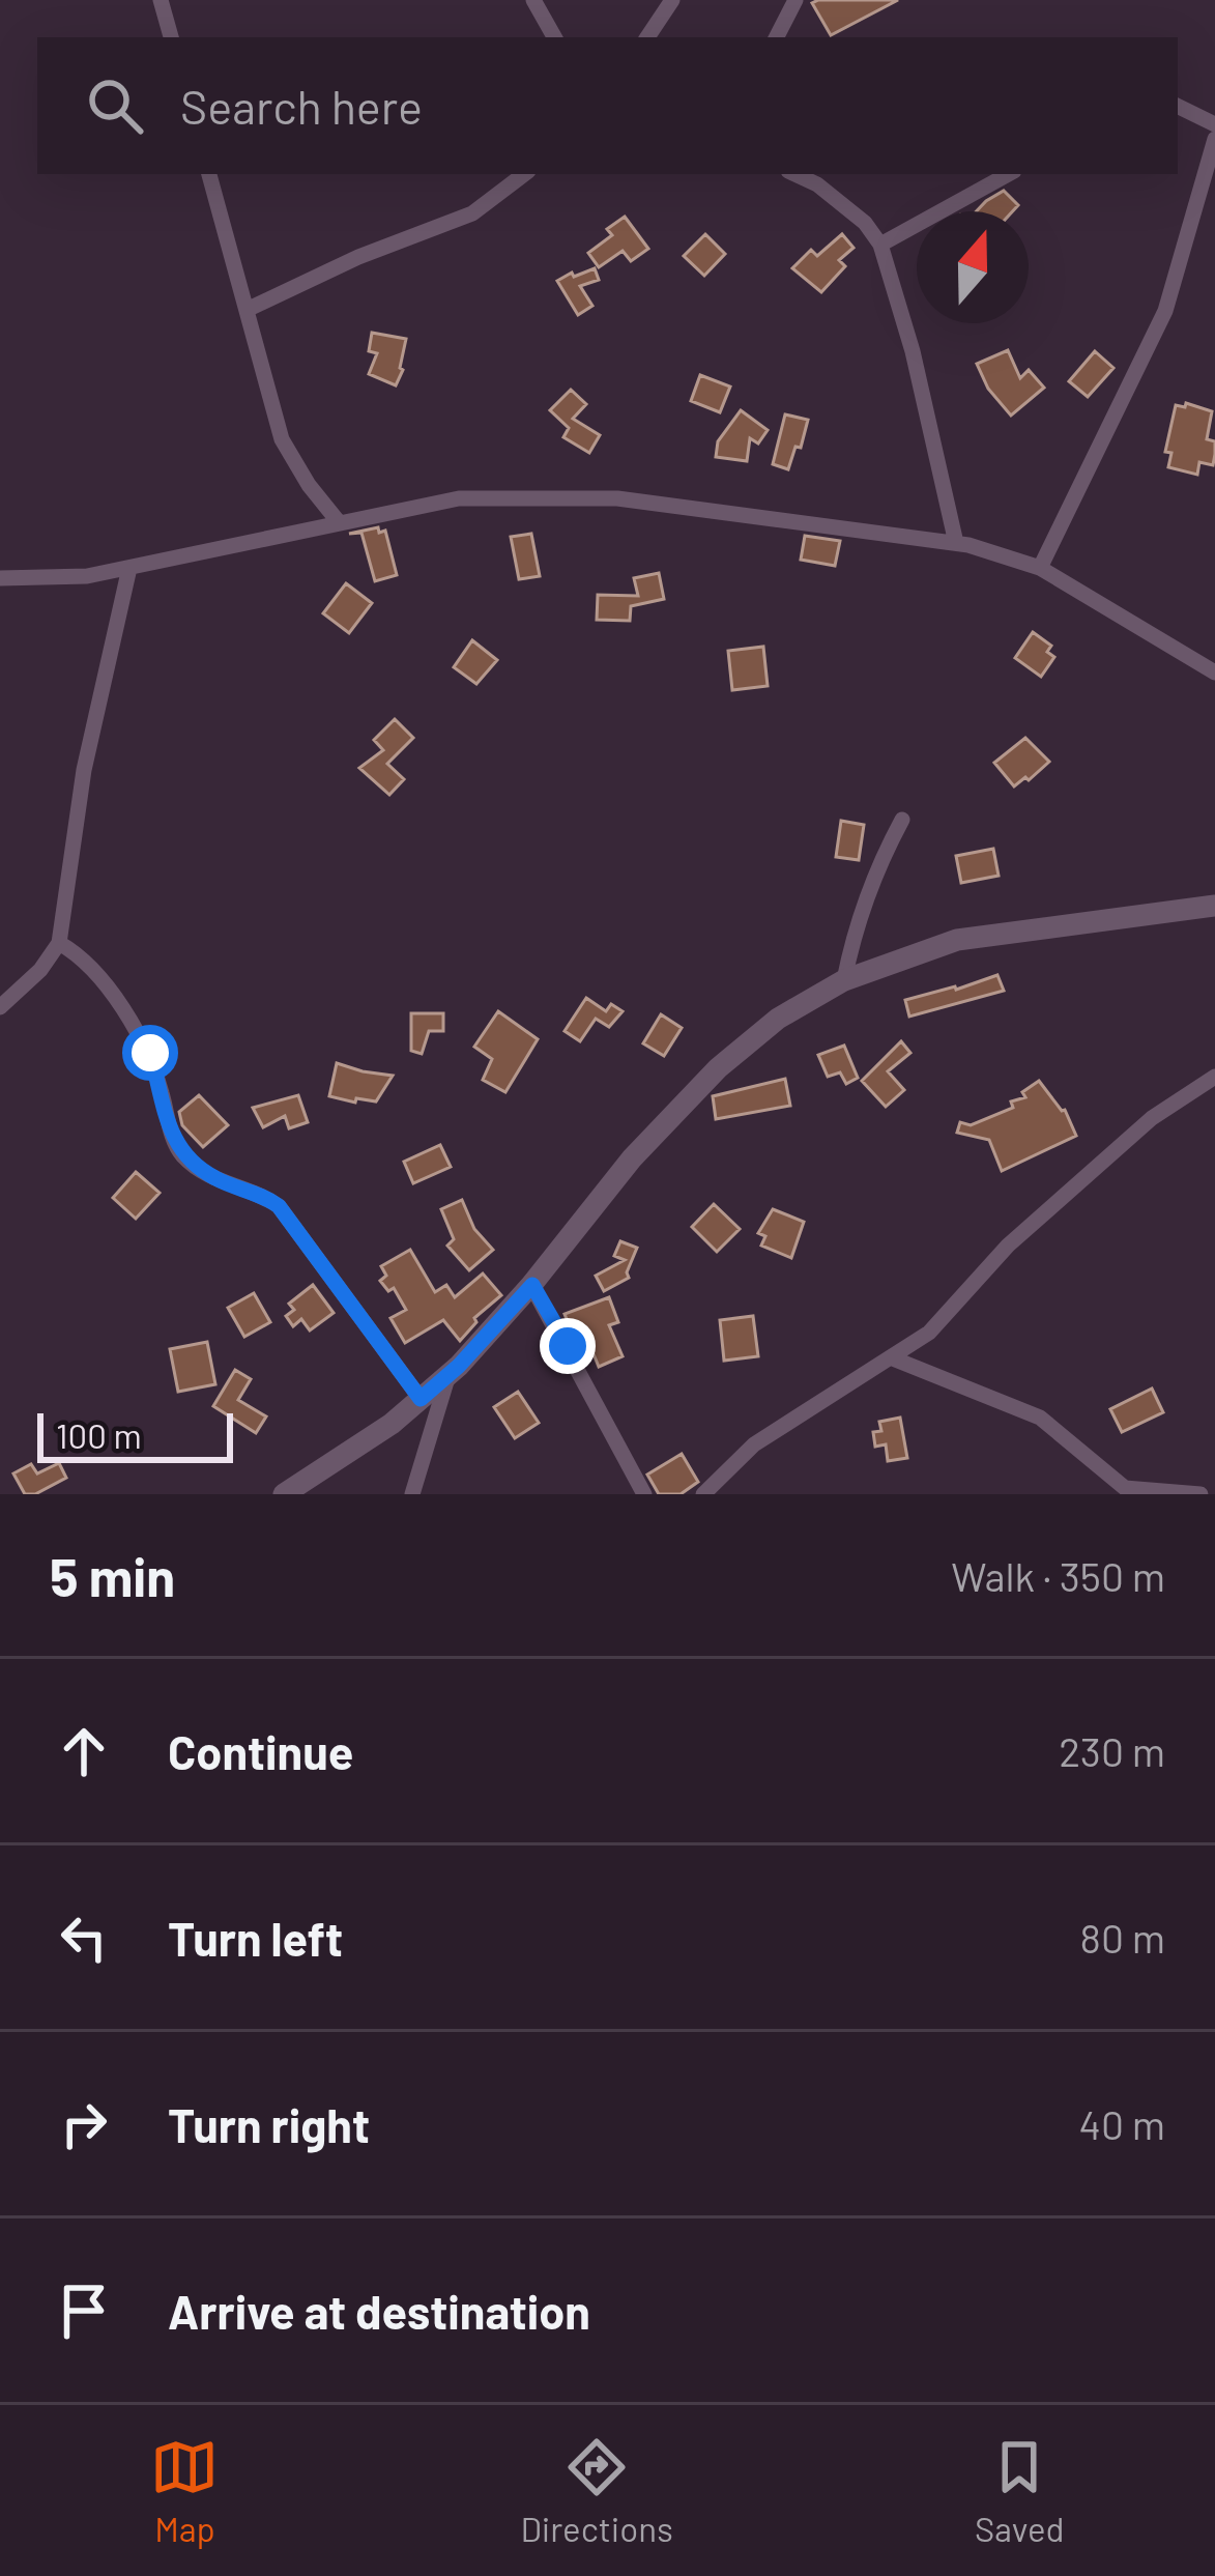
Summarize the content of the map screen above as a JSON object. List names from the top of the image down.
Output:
{
  "scale_bar": "100 m",
  "north": "top",
  "page": {
    "search": "Search here",
    "scale": "100 m",
    "heading": ["5 min", "Walk · 350 m"],
    "list": [
      ["Continue", "230 m"],
      ["Turn left", "80 m"],
      ["Turn right", "40 m"],
      "Arrive at destination"
    ],
    "nav": ["Map", "Directions", "Saved"]
  }
}
